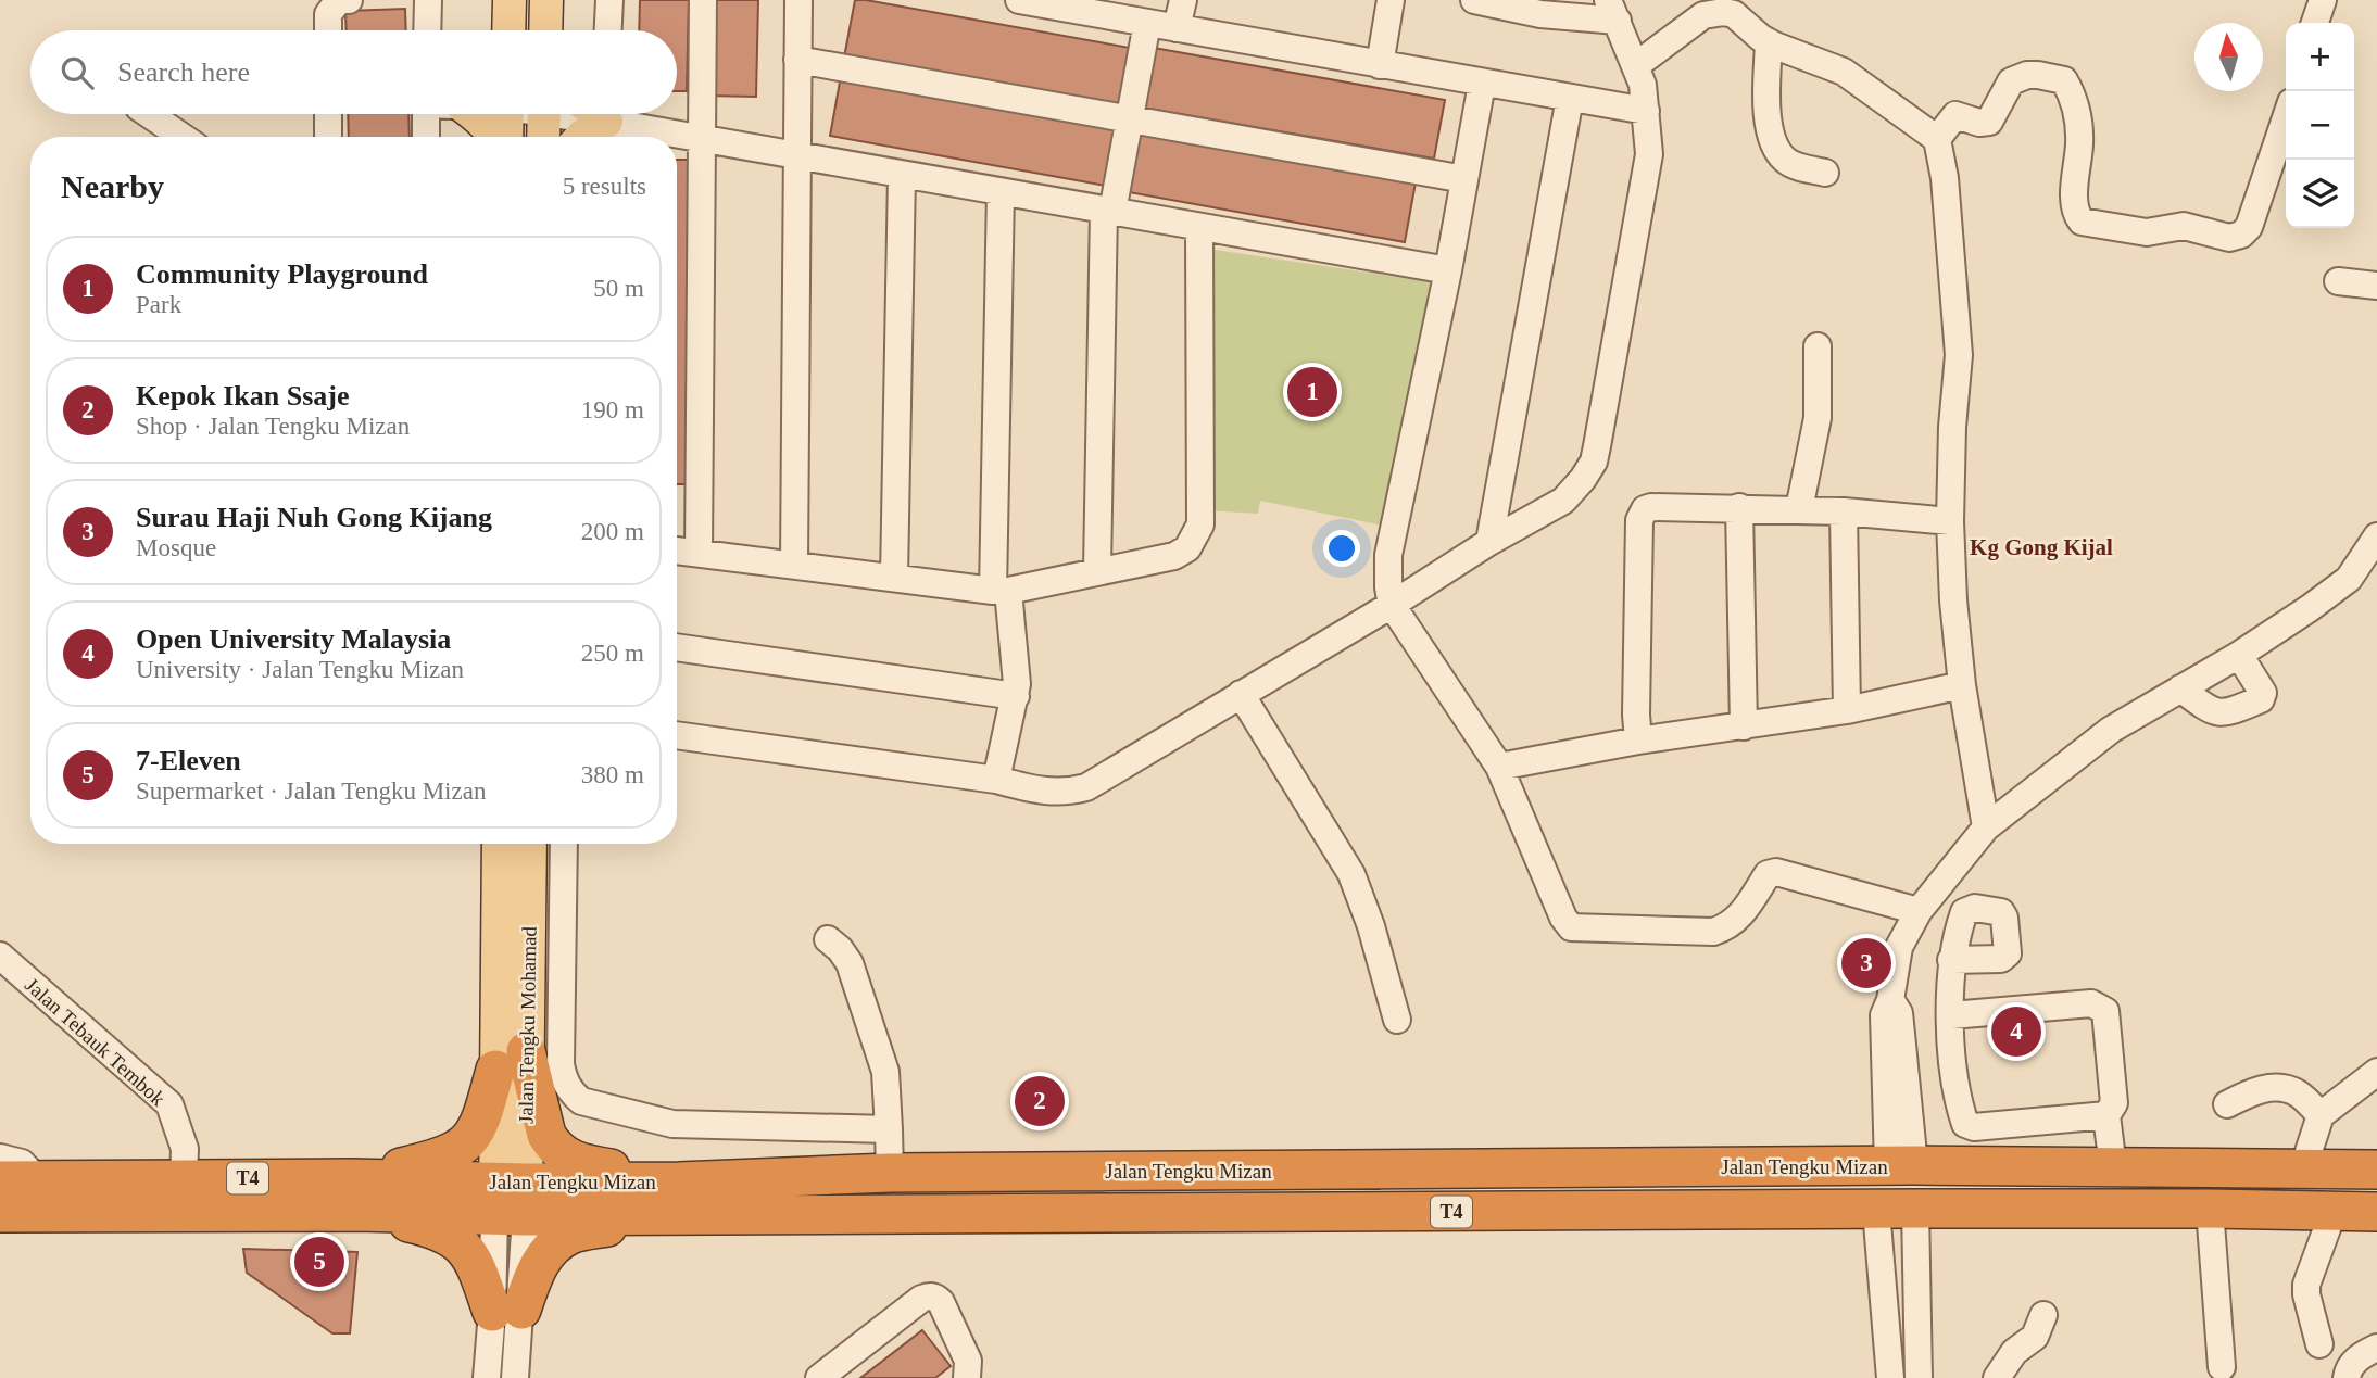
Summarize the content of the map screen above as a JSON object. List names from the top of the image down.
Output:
{
  "streets": {
    "highway": ["Jalan Tengku Mizan", "T4"],
    "main road": ["Jalan Tengku Mohamad"],
    "street": ["Jalan Tebauk Tembok"]
  },
  "crossings": [
    ["Jalan Tengku Mohamad", "Jalan Tengku Mizan"],
    ["Jalan Tebauk Tembok", "Jalan Tengku Mizan"]
  ],
  "districts": ["Kg Gong Kijal"],
  "north": "top",
  "page": {
    "map_buttons": ["+", "−"],
    "search": "Search here",
    "heading": ["Nearby", "5 results"],
    "list": [
      {
        "mark": "1",
        "name": "Community Playground",
        "note": "Park",
        "value": "50 m"
      },
      {
        "mark": "2",
        "name": "Kepok Ikan Ssaje",
        "note": "Shop · Jalan Tengku Mizan",
        "value": "190 m"
      },
      {
        "mark": "3",
        "name": "Surau Haji Nuh Gong Kijang",
        "note": "Mosque",
        "value": "200 m"
      },
      {
        "mark": "4",
        "name": "Open University Malaysia",
        "note": "University · Jalan Tengku Mizan",
        "value": "250 m"
      },
      {
        "mark": "5",
        "name": "7-Eleven",
        "note": "Supermarket · Jalan Tengku Mizan",
        "value": "380 m"
      }
    ],
    "pins": [
      "1",
      "3",
      "4",
      "2",
      "5"
    ]
  }
}
